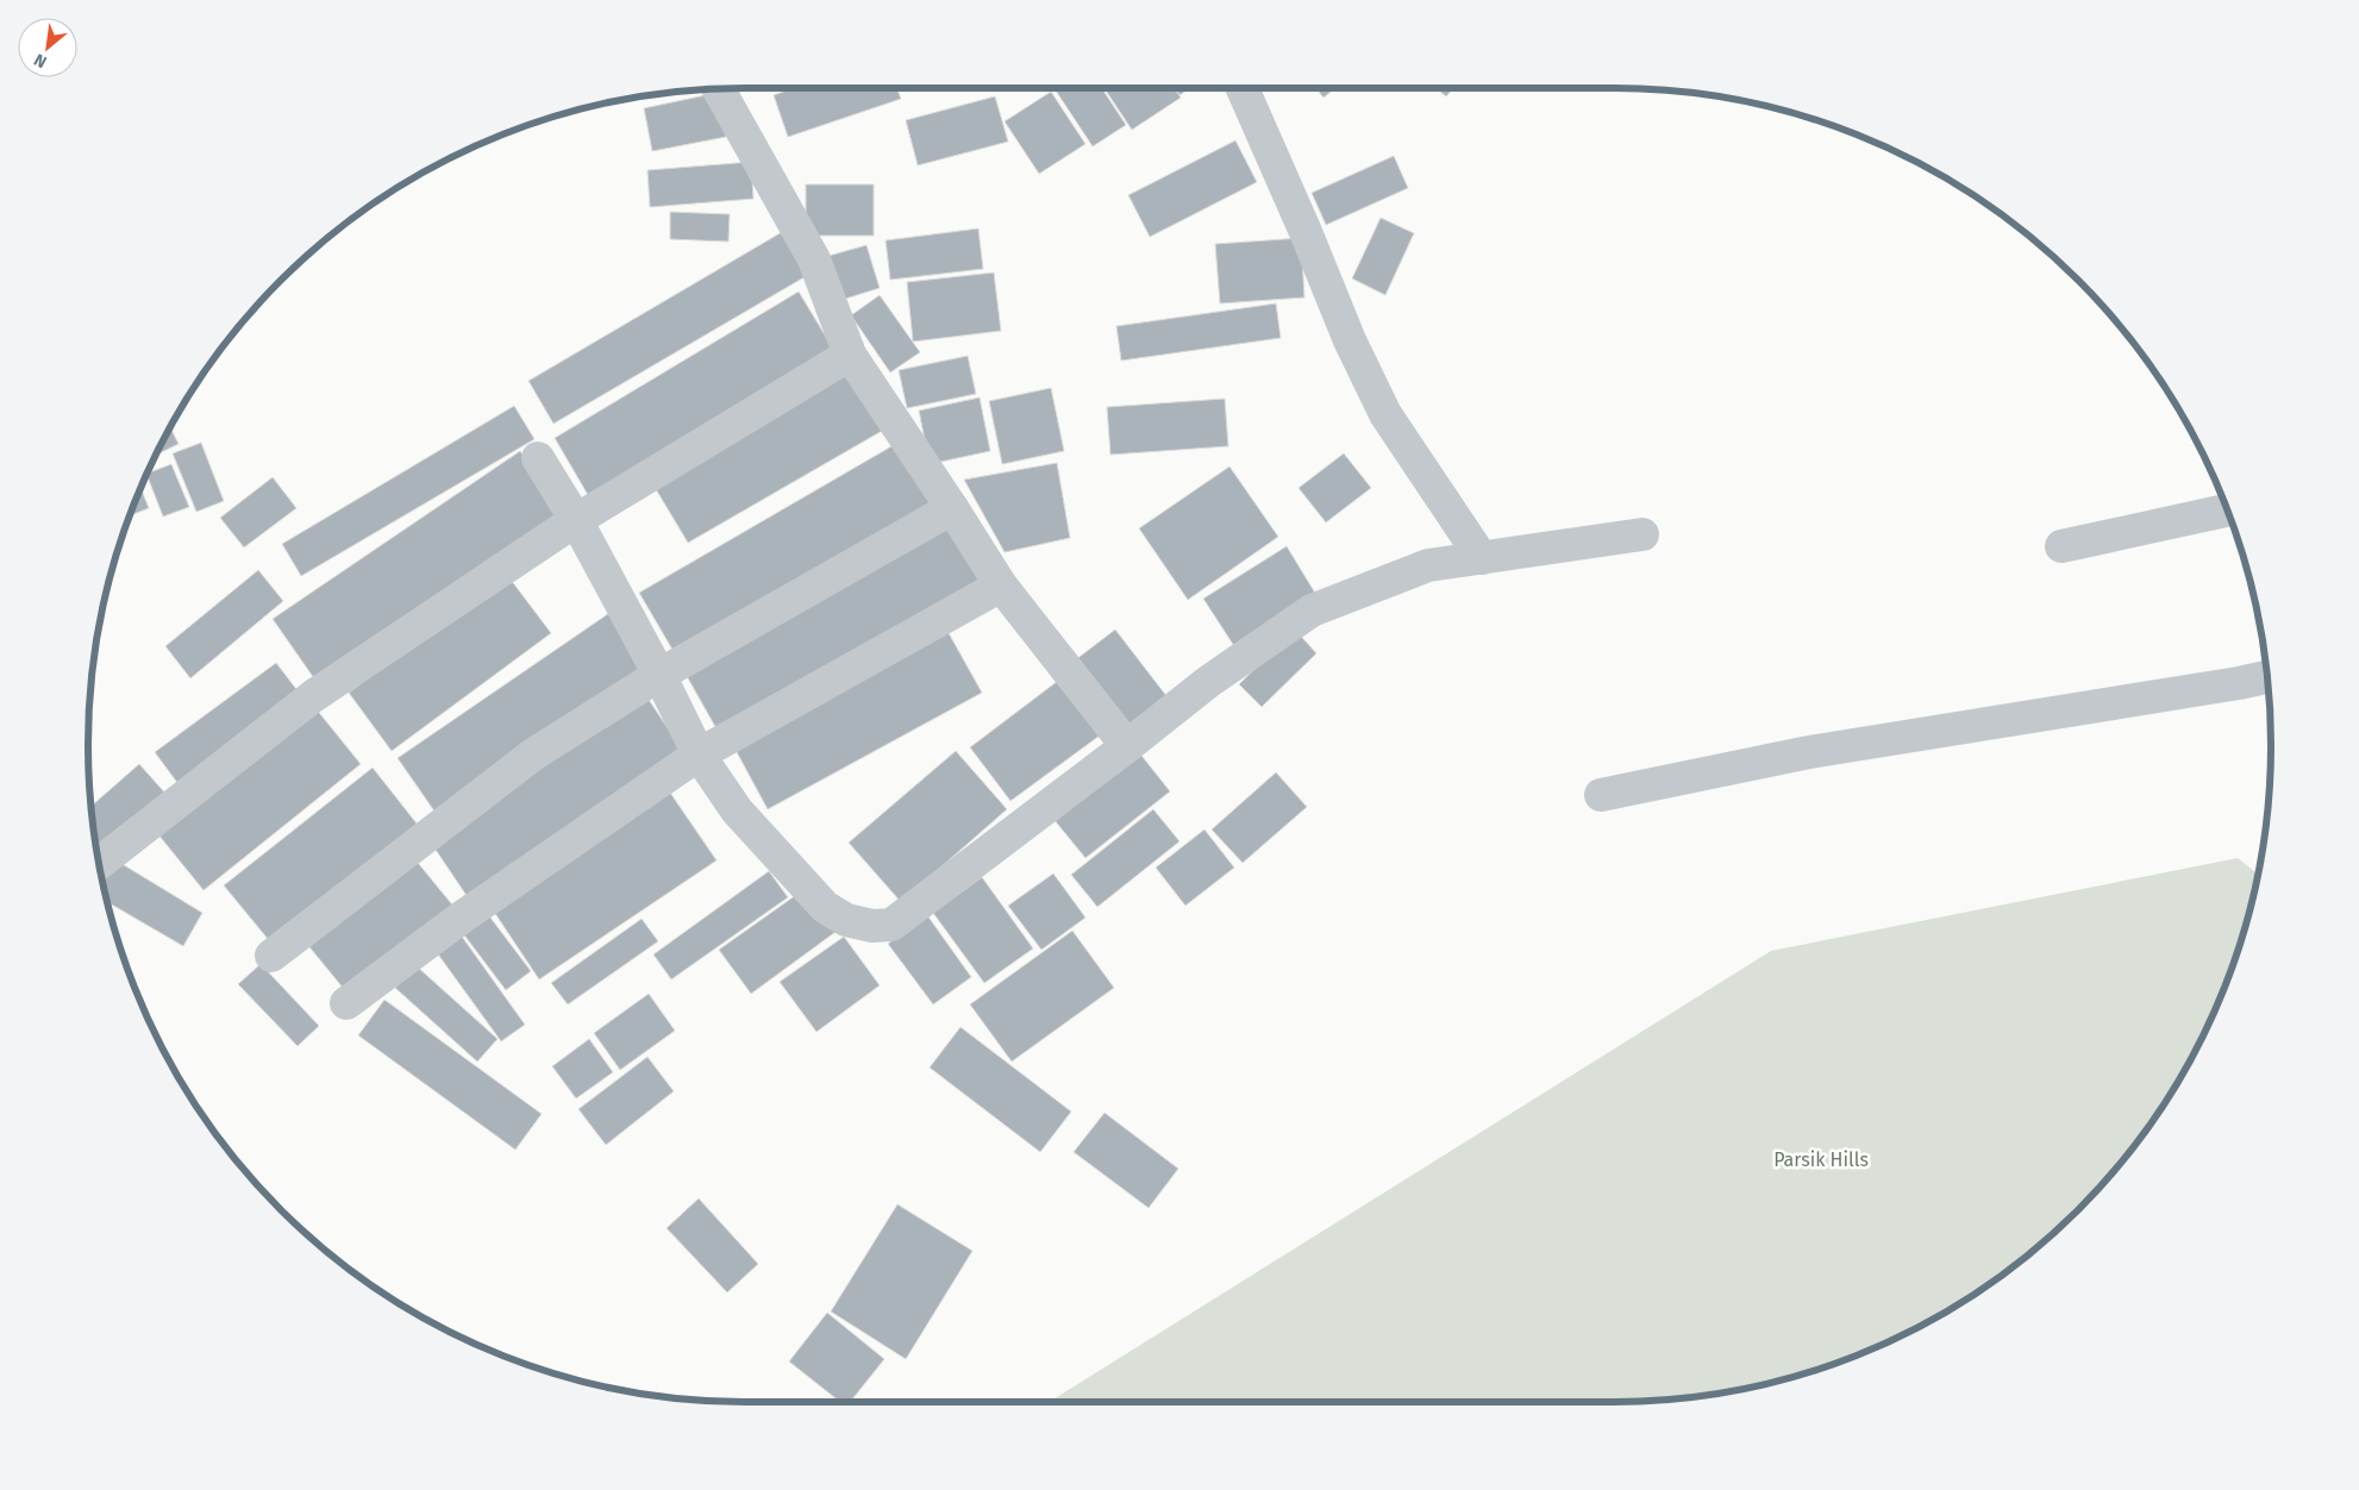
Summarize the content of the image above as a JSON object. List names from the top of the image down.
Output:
{
  "parks": ["Parsik Hills"],
  "north": "bottom left"
}
